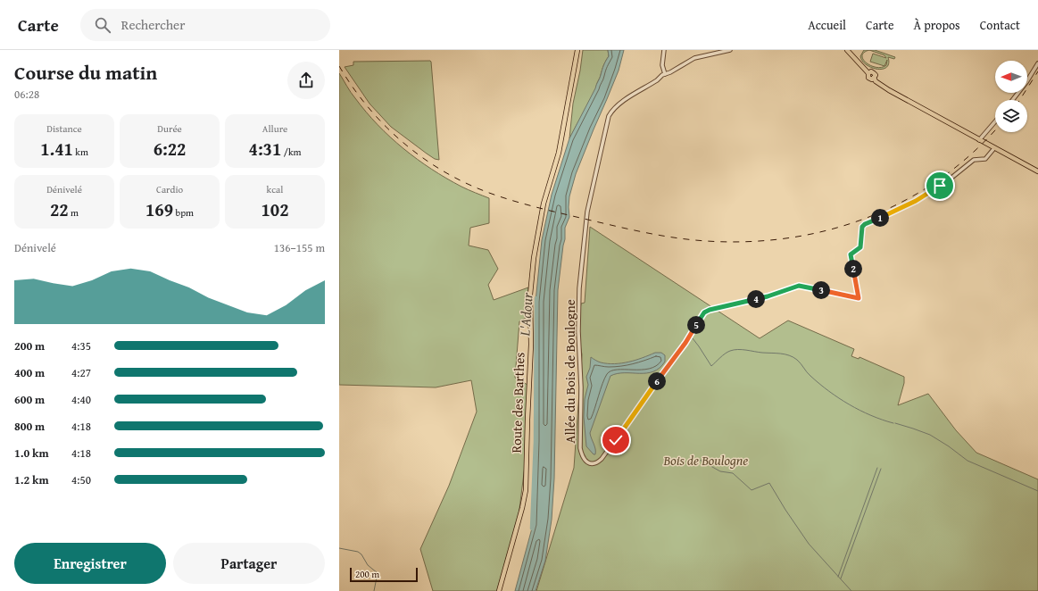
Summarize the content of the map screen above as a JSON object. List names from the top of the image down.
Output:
{
  "streets": {
    "main road": ["Route des Barthes"],
    "street": ["Allée du Bois de Boulogne"]
  },
  "water": ["L'Adour"],
  "parks": ["Bois de Boulogne"],
  "scale_bar": "200 m",
  "north": "left",
  "page": {
    "header": "Carte",
    "search": "Rechercher",
    "nav": [
      "Accueil",
      "Carte",
      "À propos",
      "Contact"
    ],
    "heading": ["Course du matin", "06:28"],
    "stats": [
      ["Distance", "1.41 km"],
      ["Durée", "6:22"],
      ["Allure", "4:31 /km"],
      ["Dénivelé", "22 m"],
      ["Cardio", "169 bpm"],
      ["kcal", "102"]
    ],
    "pins": [
      "1",
      "2",
      "3",
      "4",
      "5",
      "6"
    ],
    "chart": ["Dénivelé", "136–155 m"],
    "list": [
      {
        "name": "200 m",
        "note": "4:35"
      },
      {
        "name": "400 m",
        "note": "4:27"
      },
      {
        "name": "600 m",
        "note": "4:40"
      },
      {
        "name": "800 m",
        "note": "4:18"
      },
      {
        "name": "1.0 km",
        "note": "4:18"
      },
      {
        "name": "1.2 km",
        "note": "4:50"
      }
    ],
    "buttons": ["Enregistrer", "Partager"],
    "scale": "200 m"
  }
}
